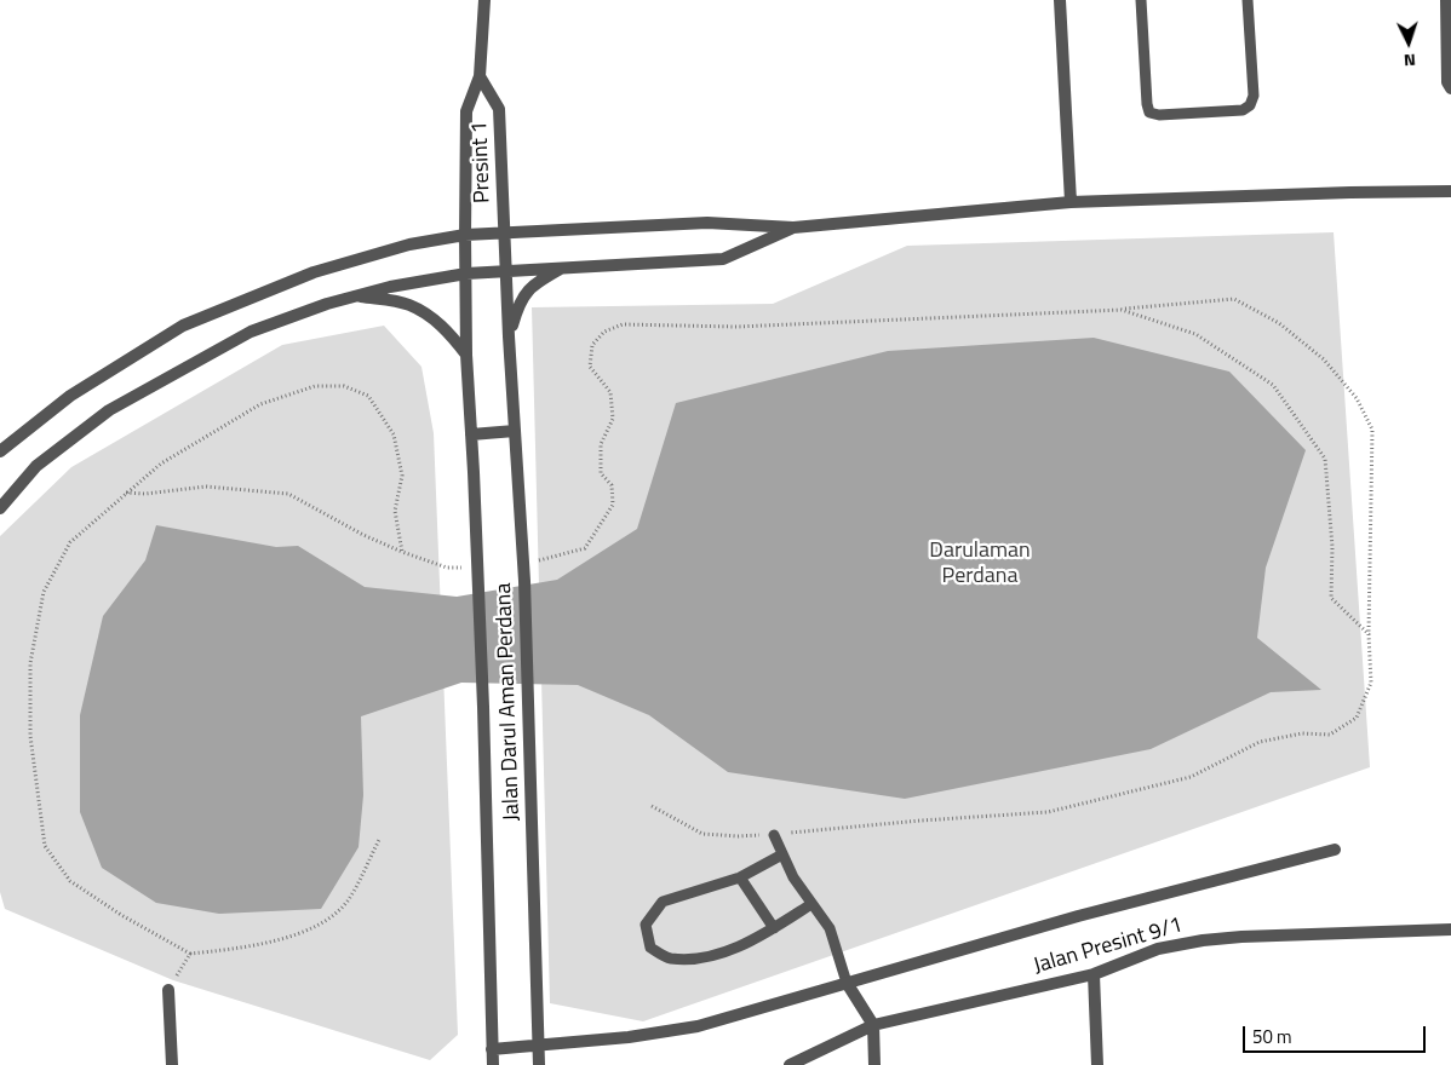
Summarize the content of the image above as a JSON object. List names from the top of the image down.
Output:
{
  "streets": {
    "street": ["Presint 1", "Jalan Darul Aman Perdana", "Jalan Presint 9/1"]
  },
  "crossings": [
    ["Presint 1", "Jalan Darul Aman Perdana"]
  ],
  "parks": ["Darulaman Perdana"],
  "scale_bar": "50 m",
  "north": "bottom"
}
